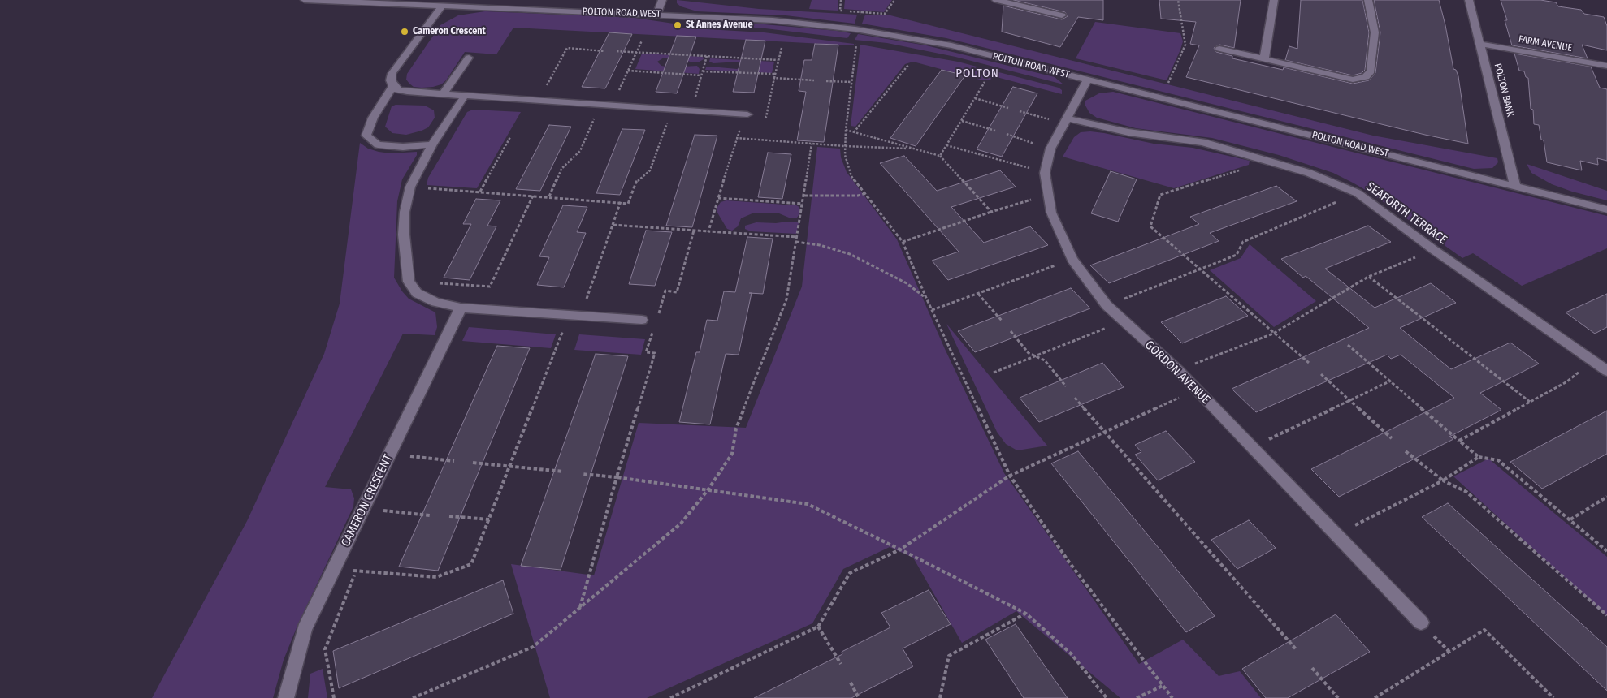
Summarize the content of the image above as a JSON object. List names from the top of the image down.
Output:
{
  "streets": {
    "street": [
      "POLTON ROAD WEST",
      "FARM AVENUE",
      "POLTON BANK",
      "SEAFORTH TERRACE",
      "GORDON AVENUE",
      "CAMERON CRESCENT"
    ]
  },
  "crossings": [
    ["POLTON ROAD WEST", "POLTON BANK"],
    ["POLTON ROAD WEST", "GORDON AVENUE"],
    ["FARM AVENUE", "POLTON BANK"],
    ["SEAFORTH TERRACE", "GORDON AVENUE"]
  ],
  "districts": ["POLTON"],
  "places": ["St Annes Avenue", "Cameron Crescent"]
}
